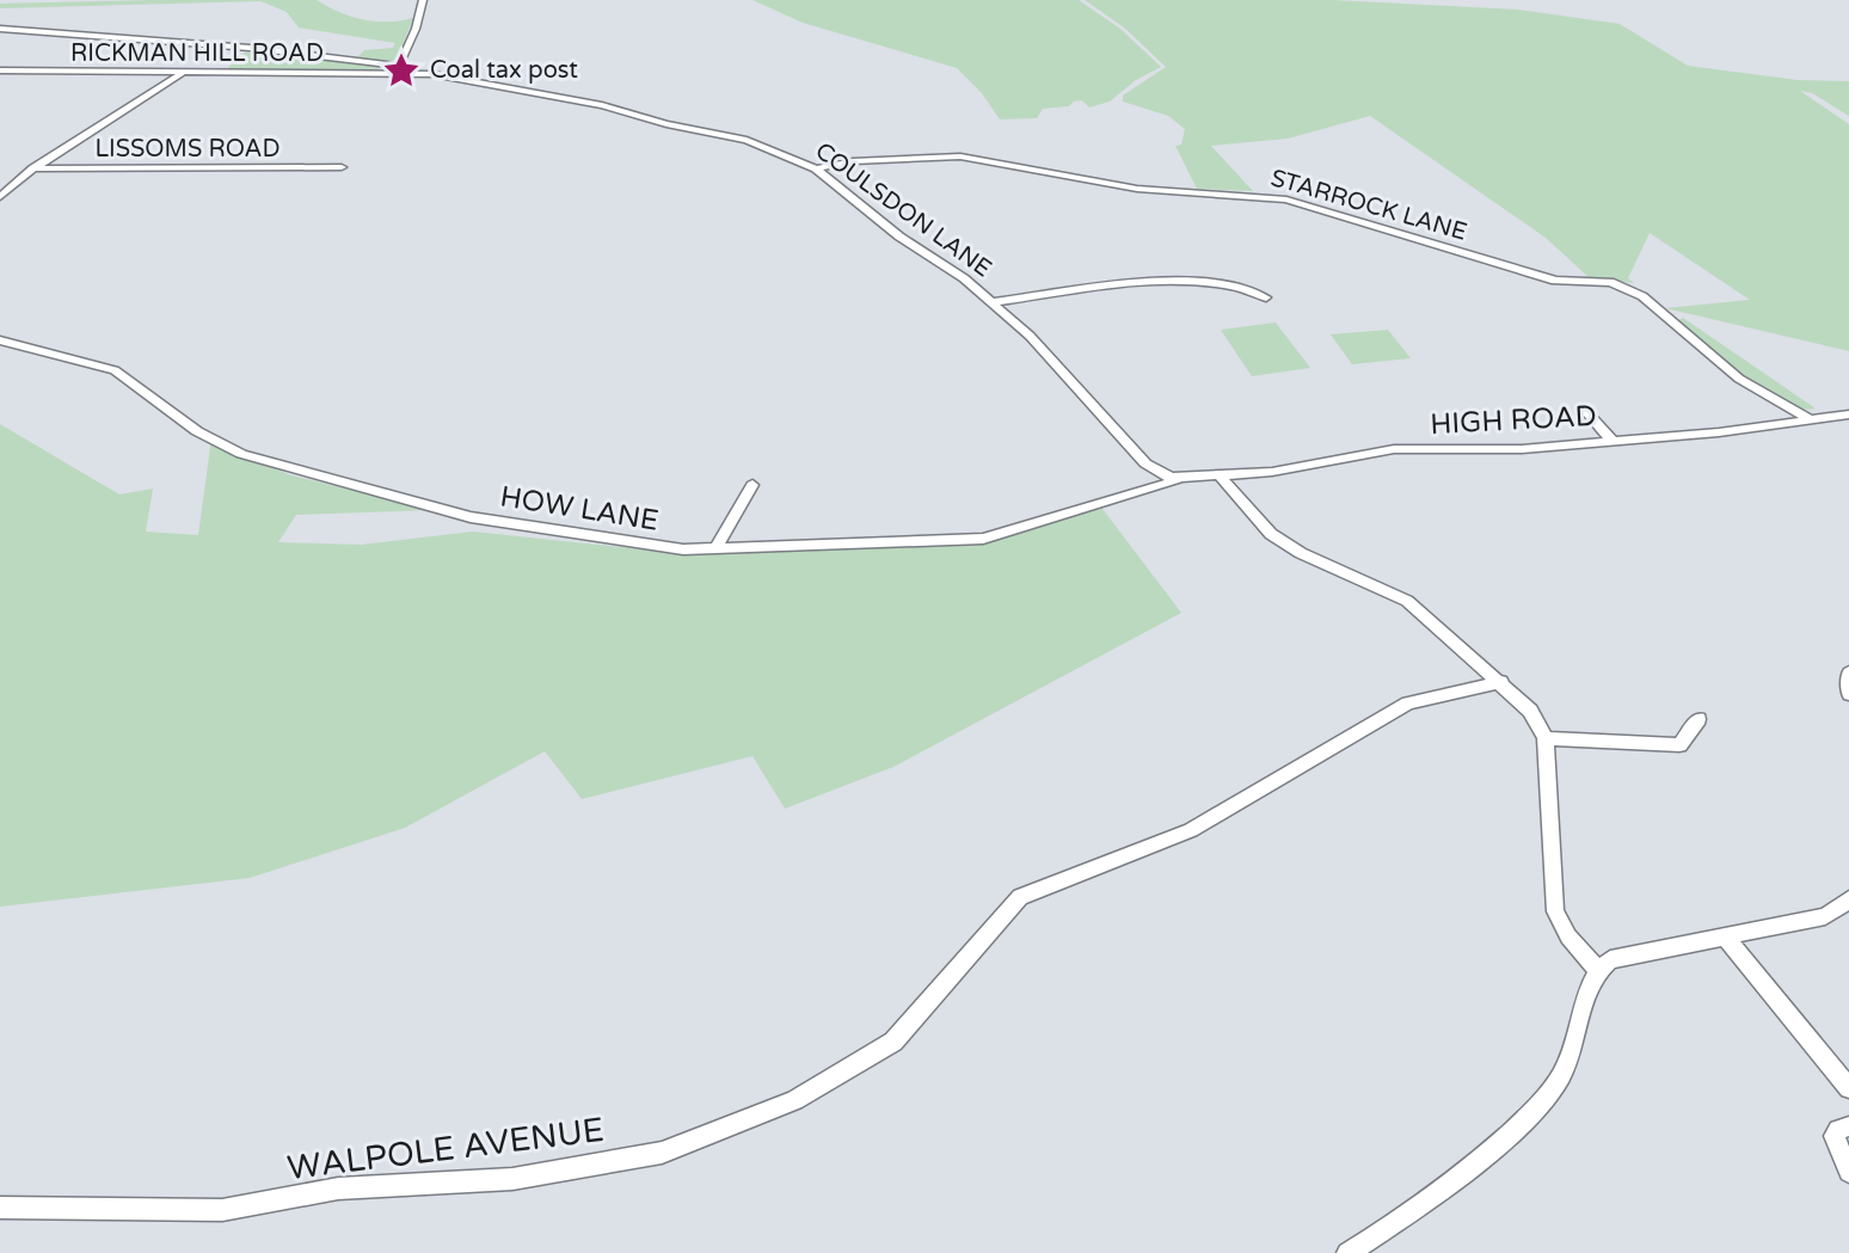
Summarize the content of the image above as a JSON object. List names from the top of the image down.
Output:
{
  "streets": {
    "street": [
      "RICKMAN HILL ROAD",
      "LISSOMS ROAD",
      "STARROCK LANE",
      "COULSDON LANE",
      "HIGH ROAD",
      "HOW LANE",
      "WALPOLE AVENUE"
    ]
  },
  "crossings": [
    ["RICKMAN HILL ROAD", "COULSDON LANE"],
    ["STARROCK LANE", "COULSDON LANE"],
    ["STARROCK LANE", "HIGH ROAD"],
    ["COULSDON LANE", "HIGH ROAD"],
    ["COULSDON LANE", "HOW LANE"],
    ["HIGH ROAD", "HOW LANE"]
  ],
  "places": {
    "place": ["Coal tax post"]
  }
}
